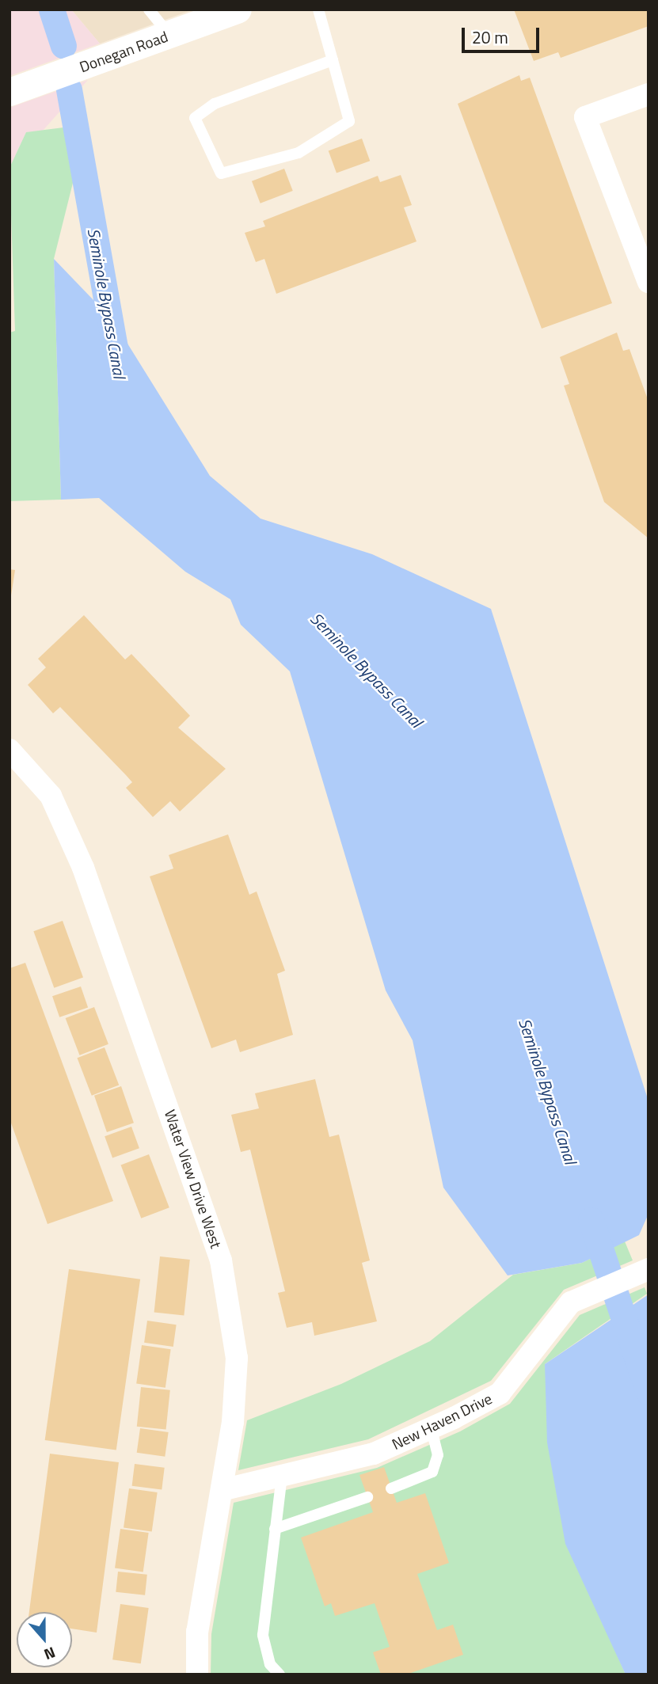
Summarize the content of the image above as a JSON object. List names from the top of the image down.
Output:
{
  "streets": {
    "street": ["Donegan Road", "Water View Drive West", "New Haven Drive"]
  },
  "crossings": [
    ["Water View Drive West", "New Haven Drive"]
  ],
  "water": ["Seminole Bypass Canal"],
  "scale_bar": "20 m",
  "north": "bottom"
}
